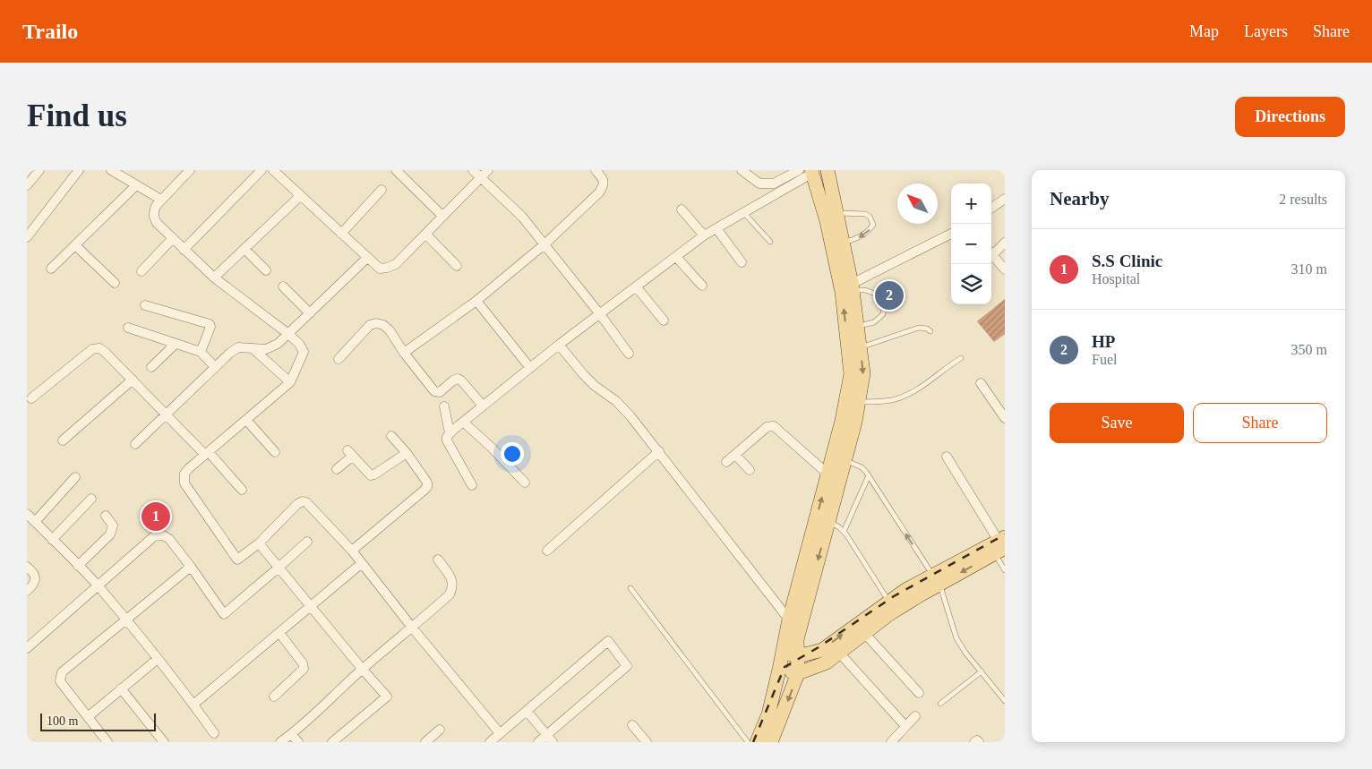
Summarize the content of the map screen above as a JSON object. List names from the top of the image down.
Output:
{
  "scale_bar": "100 m",
  "north": "top left",
  "page": {
    "header": "Trailo",
    "nav": ["Map", "Layers", "Share"],
    "buttons": [
      "Directions",
      ["Save", "Share"]
    ],
    "title": "Find us",
    "heading": ["Nearby", "2 results"],
    "map_buttons": ["+", "−"],
    "list": [
      {
        "mark": "1",
        "name": "S.S Clinic",
        "note": "Hospital",
        "value": "310 m"
      },
      {
        "mark": "2",
        "name": "HP",
        "note": "Fuel",
        "value": "350 m"
      }
    ],
    "pins": ["2", "1"],
    "scale": "100 m"
  }
}
